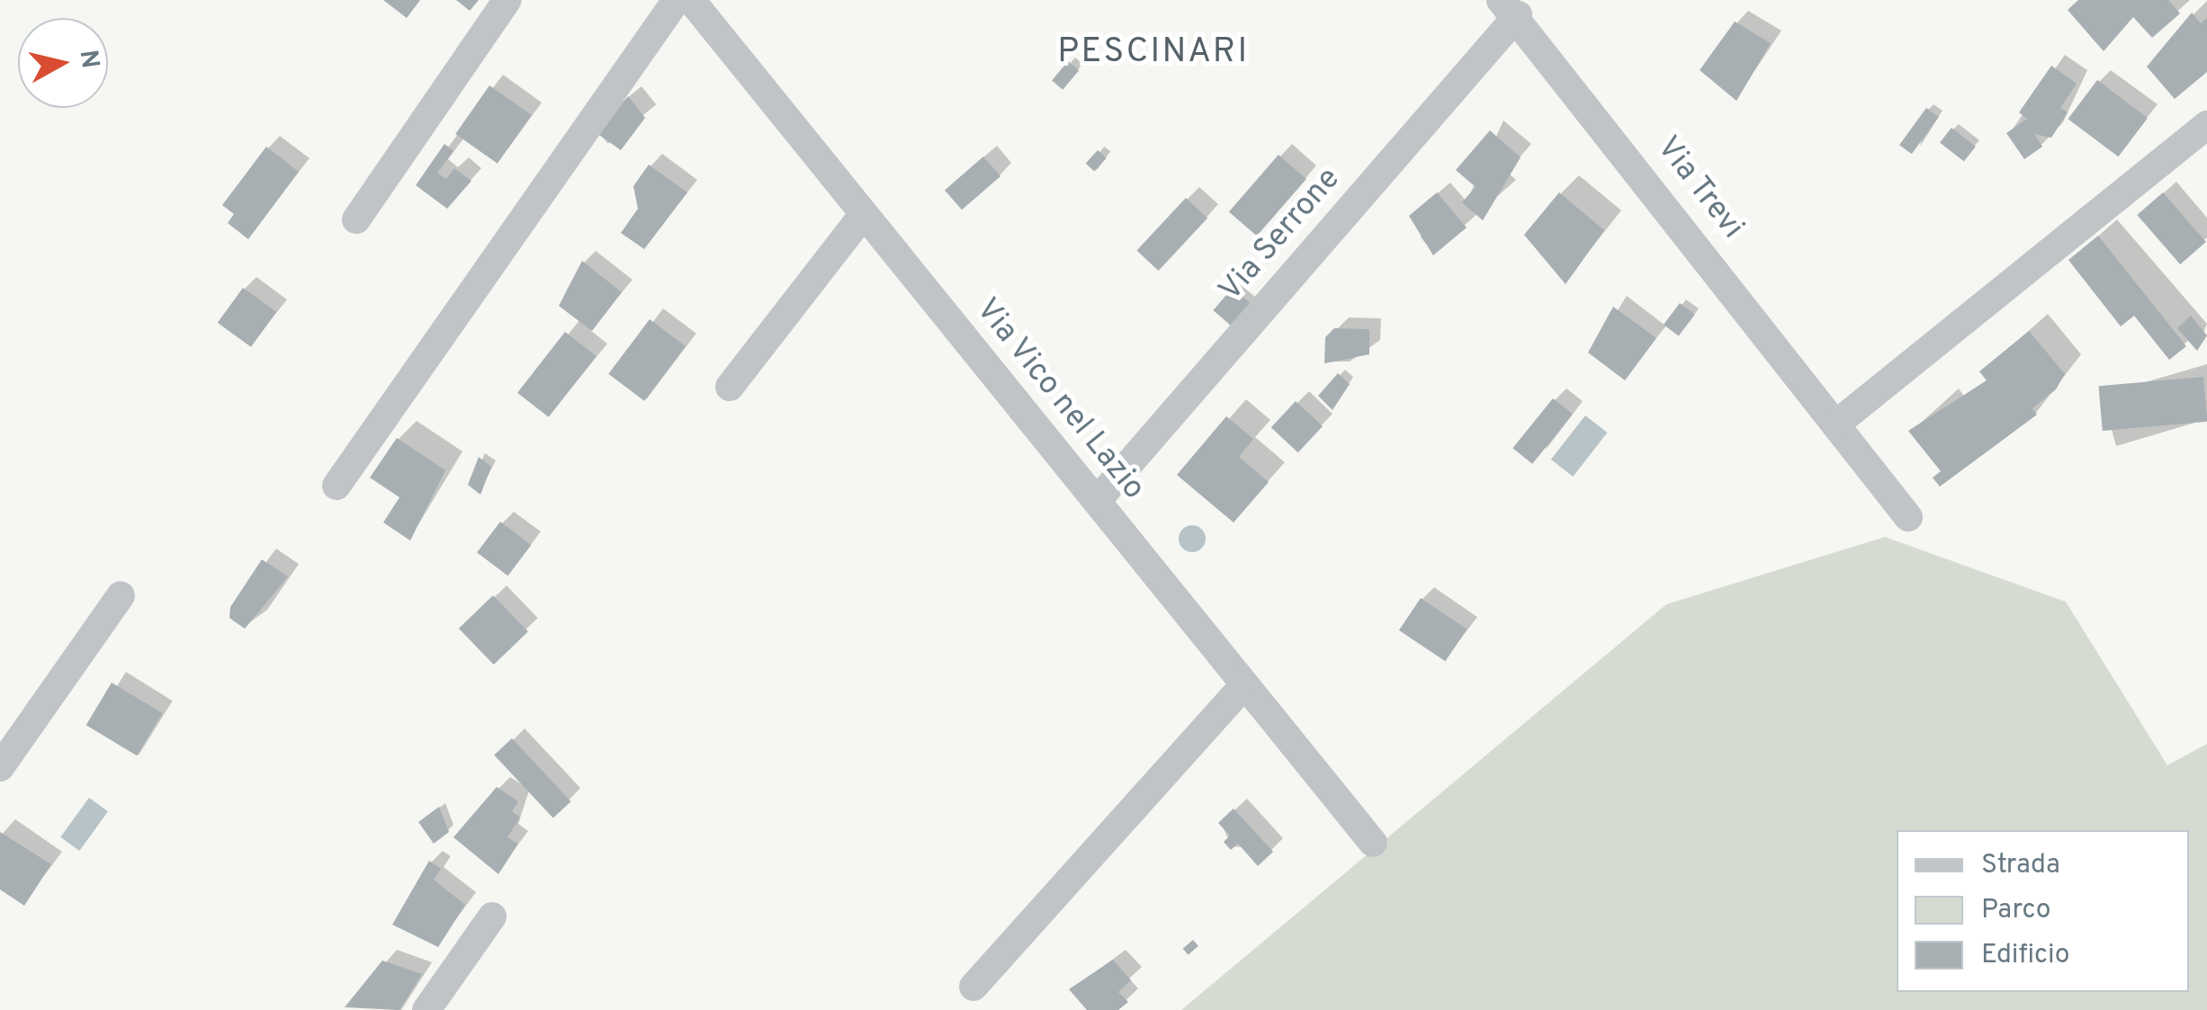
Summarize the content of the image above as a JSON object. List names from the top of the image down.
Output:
{
  "streets": {
    "street": ["Via Trevi", "Via Serrone", "Via Vico nel Lazio"]
  },
  "crossings": [
    ["Via Trevi", "Via Serrone"],
    ["Via Serrone", "Via Vico nel Lazio"]
  ],
  "districts": ["PESCINARI"],
  "legend": ["Strada", "Parco", "Edificio"],
  "north": "right"
}
